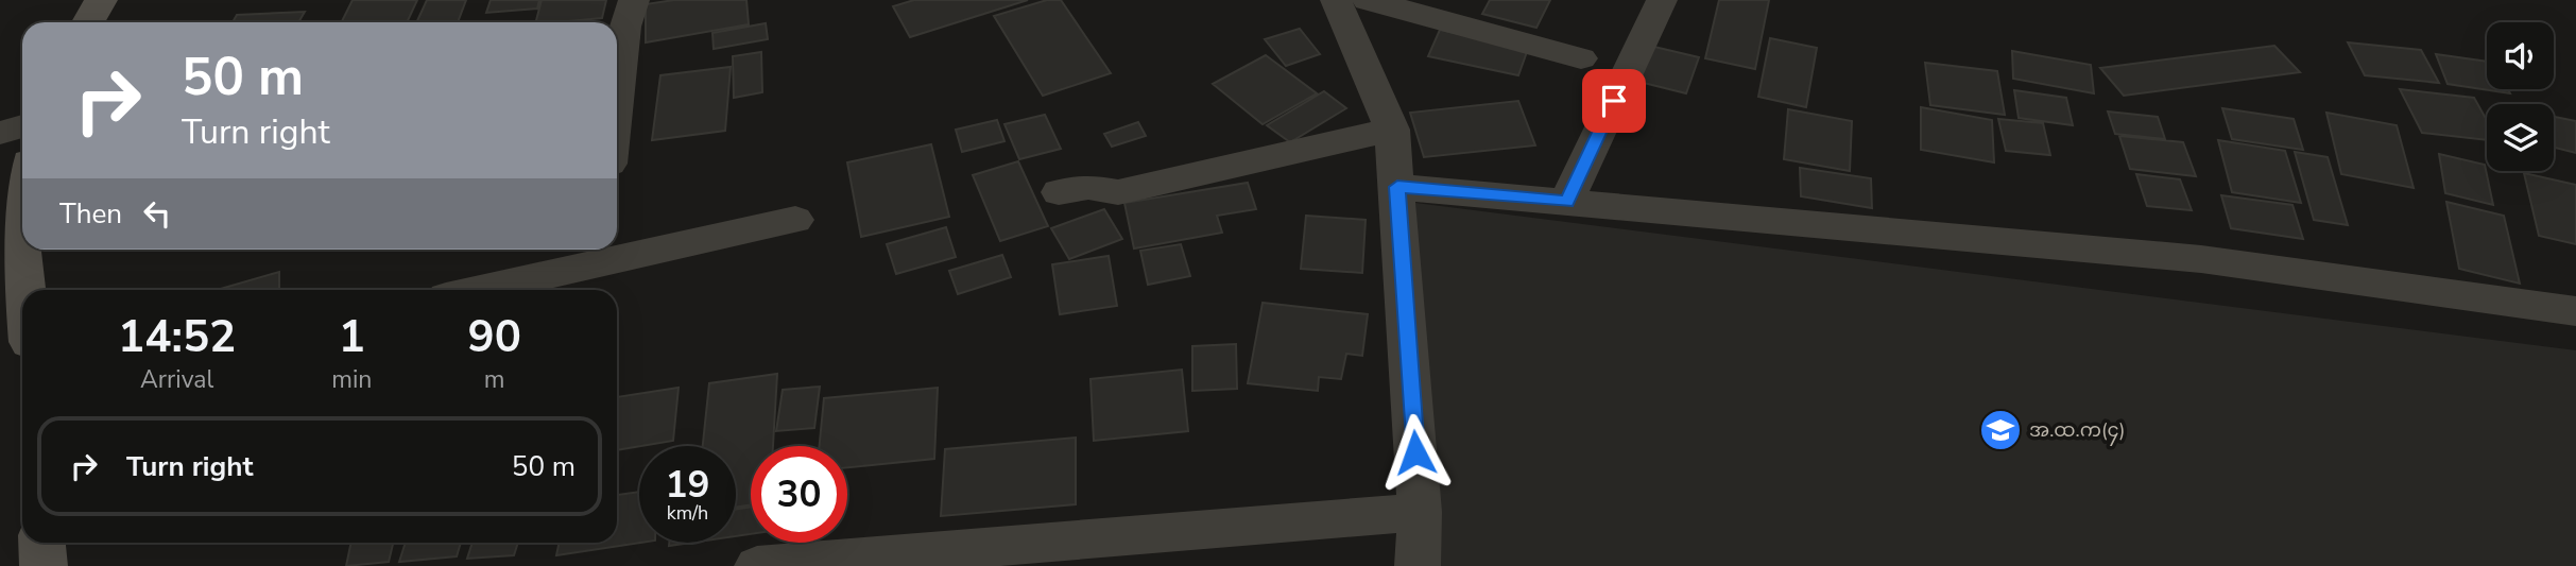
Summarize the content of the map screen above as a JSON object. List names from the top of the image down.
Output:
{
  "places": {
    "school or university": ["အ.ထ.က(၄)"]
  },
  "page": {
    "turn": ["50 m", "Turn right"],
    "then": "Then",
    "eta": [
      "14:52",
      "Arrival",
      "1",
      "min",
      "90",
      "m"
    ],
    "list": [
      {
        "name": "Turn right",
        "value": "50 m"
      }
    ],
    "speed": "19 km/h",
    "limit": "30"
  }
}
